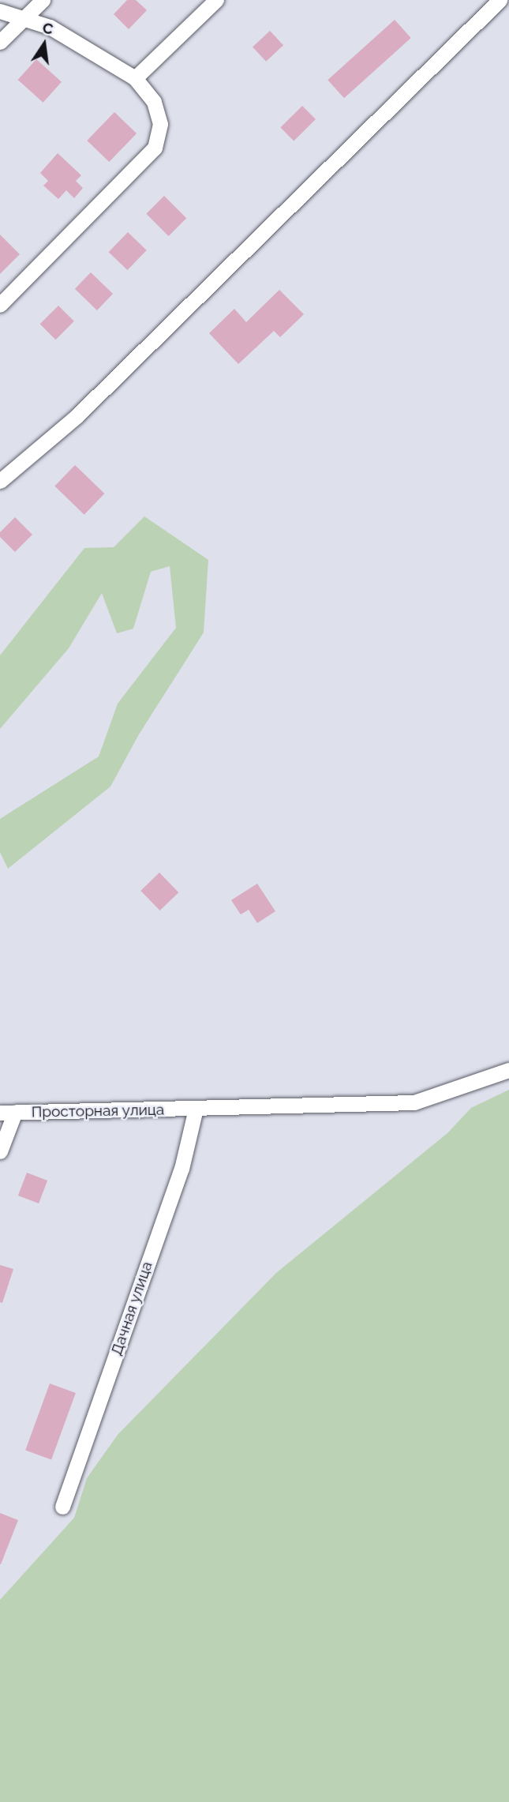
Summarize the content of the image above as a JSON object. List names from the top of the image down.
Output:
{
  "streets": {
    "street": ["Просторная улица", "Дачная улица"]
  },
  "crossings": [
    ["Просторная улица", "Дачная улица"]
  ],
  "north": "top"
}
